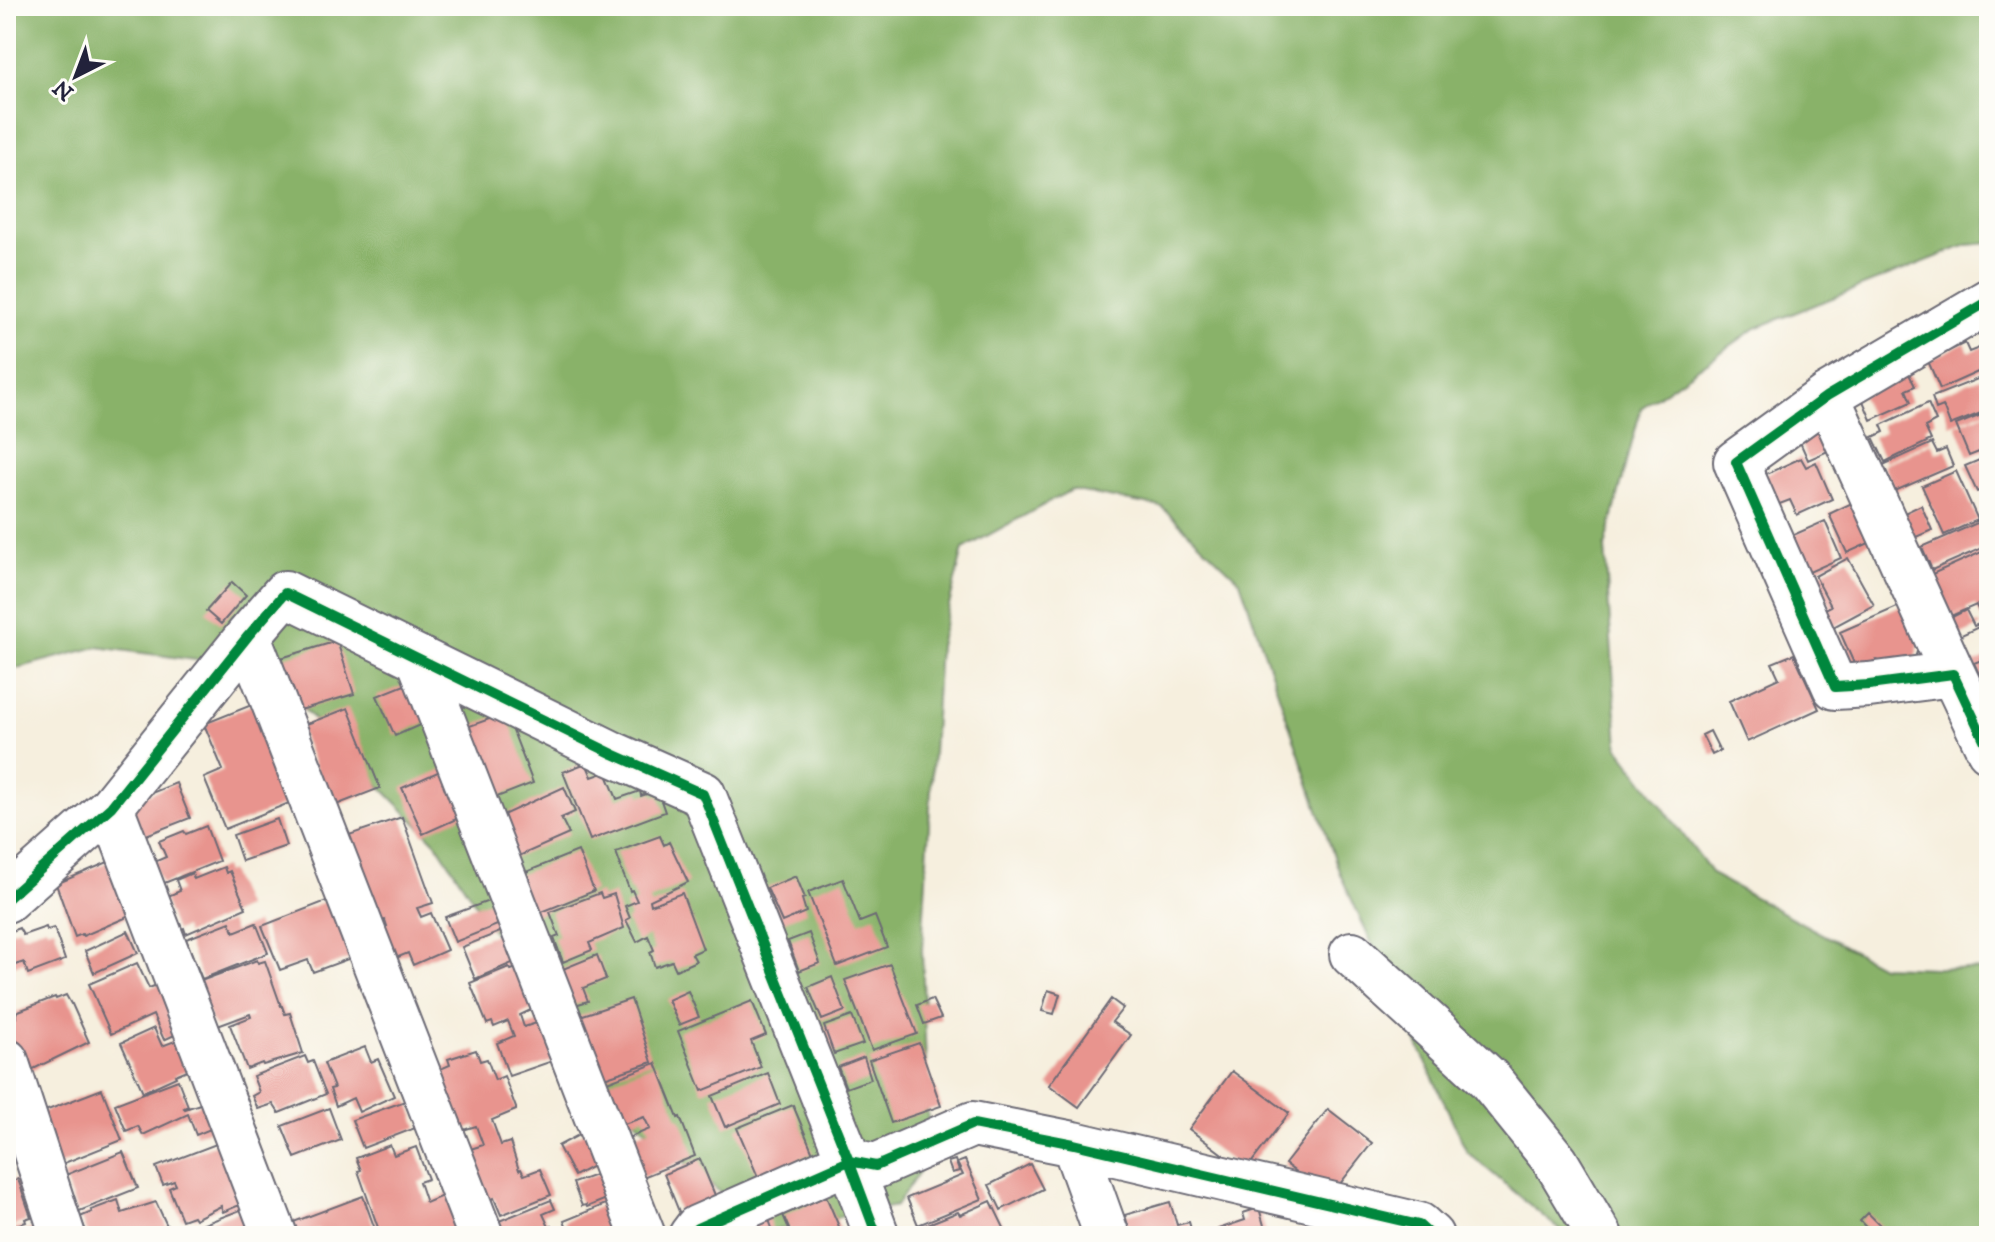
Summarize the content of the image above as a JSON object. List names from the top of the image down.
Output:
{
  "north": "bottom left"
}
